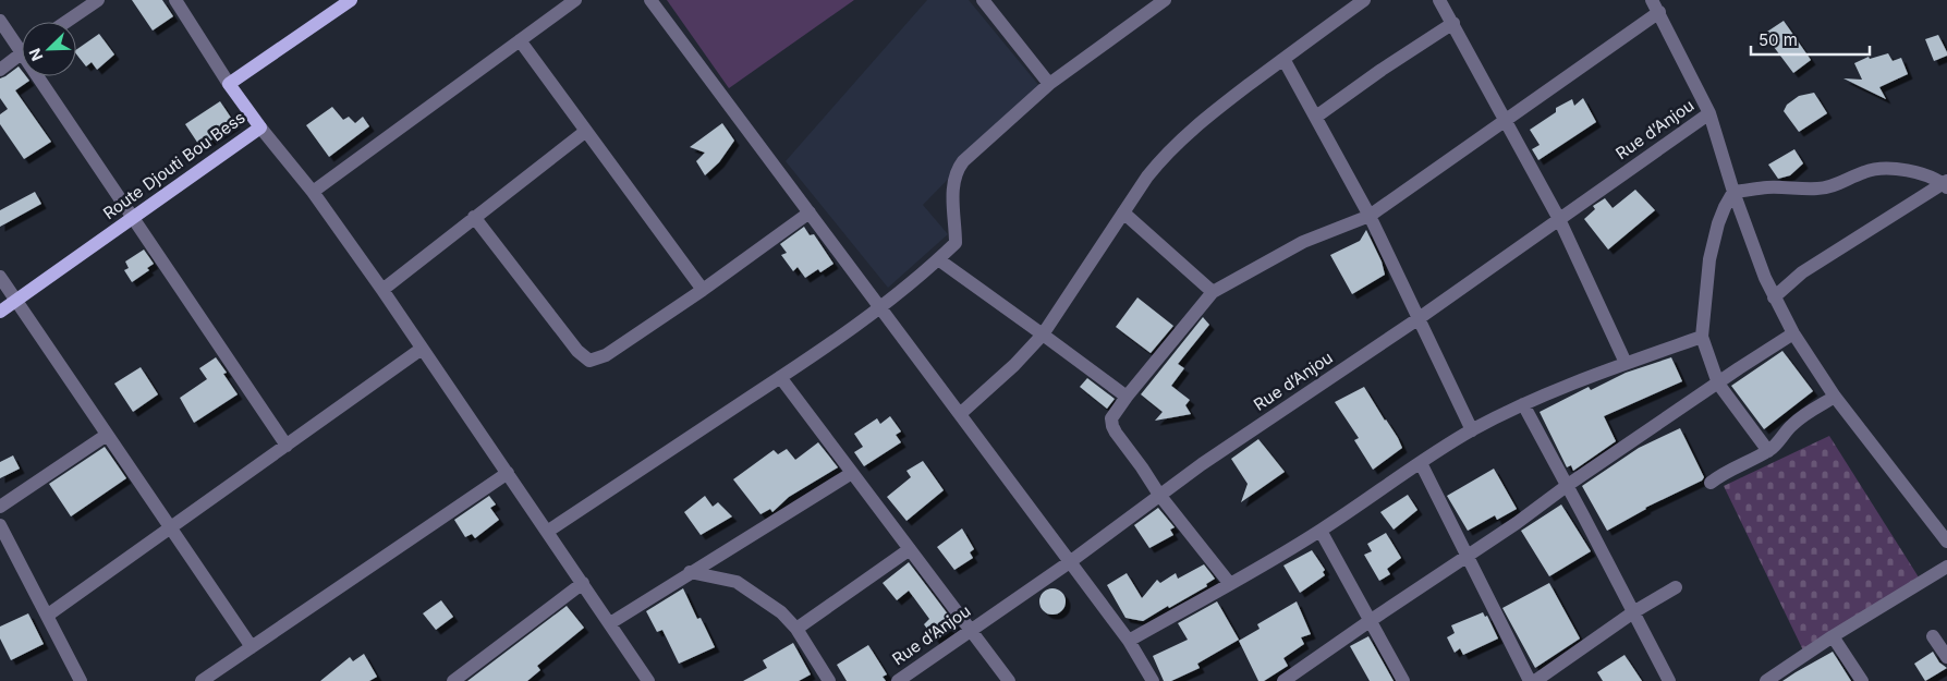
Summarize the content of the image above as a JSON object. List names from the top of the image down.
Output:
{
  "streets": {
    "main road": ["Route Djouti Bou Bess"],
    "street": ["Rue d’Anjou"]
  },
  "scale_bar": "50 m",
  "north": "bottom left"
}
